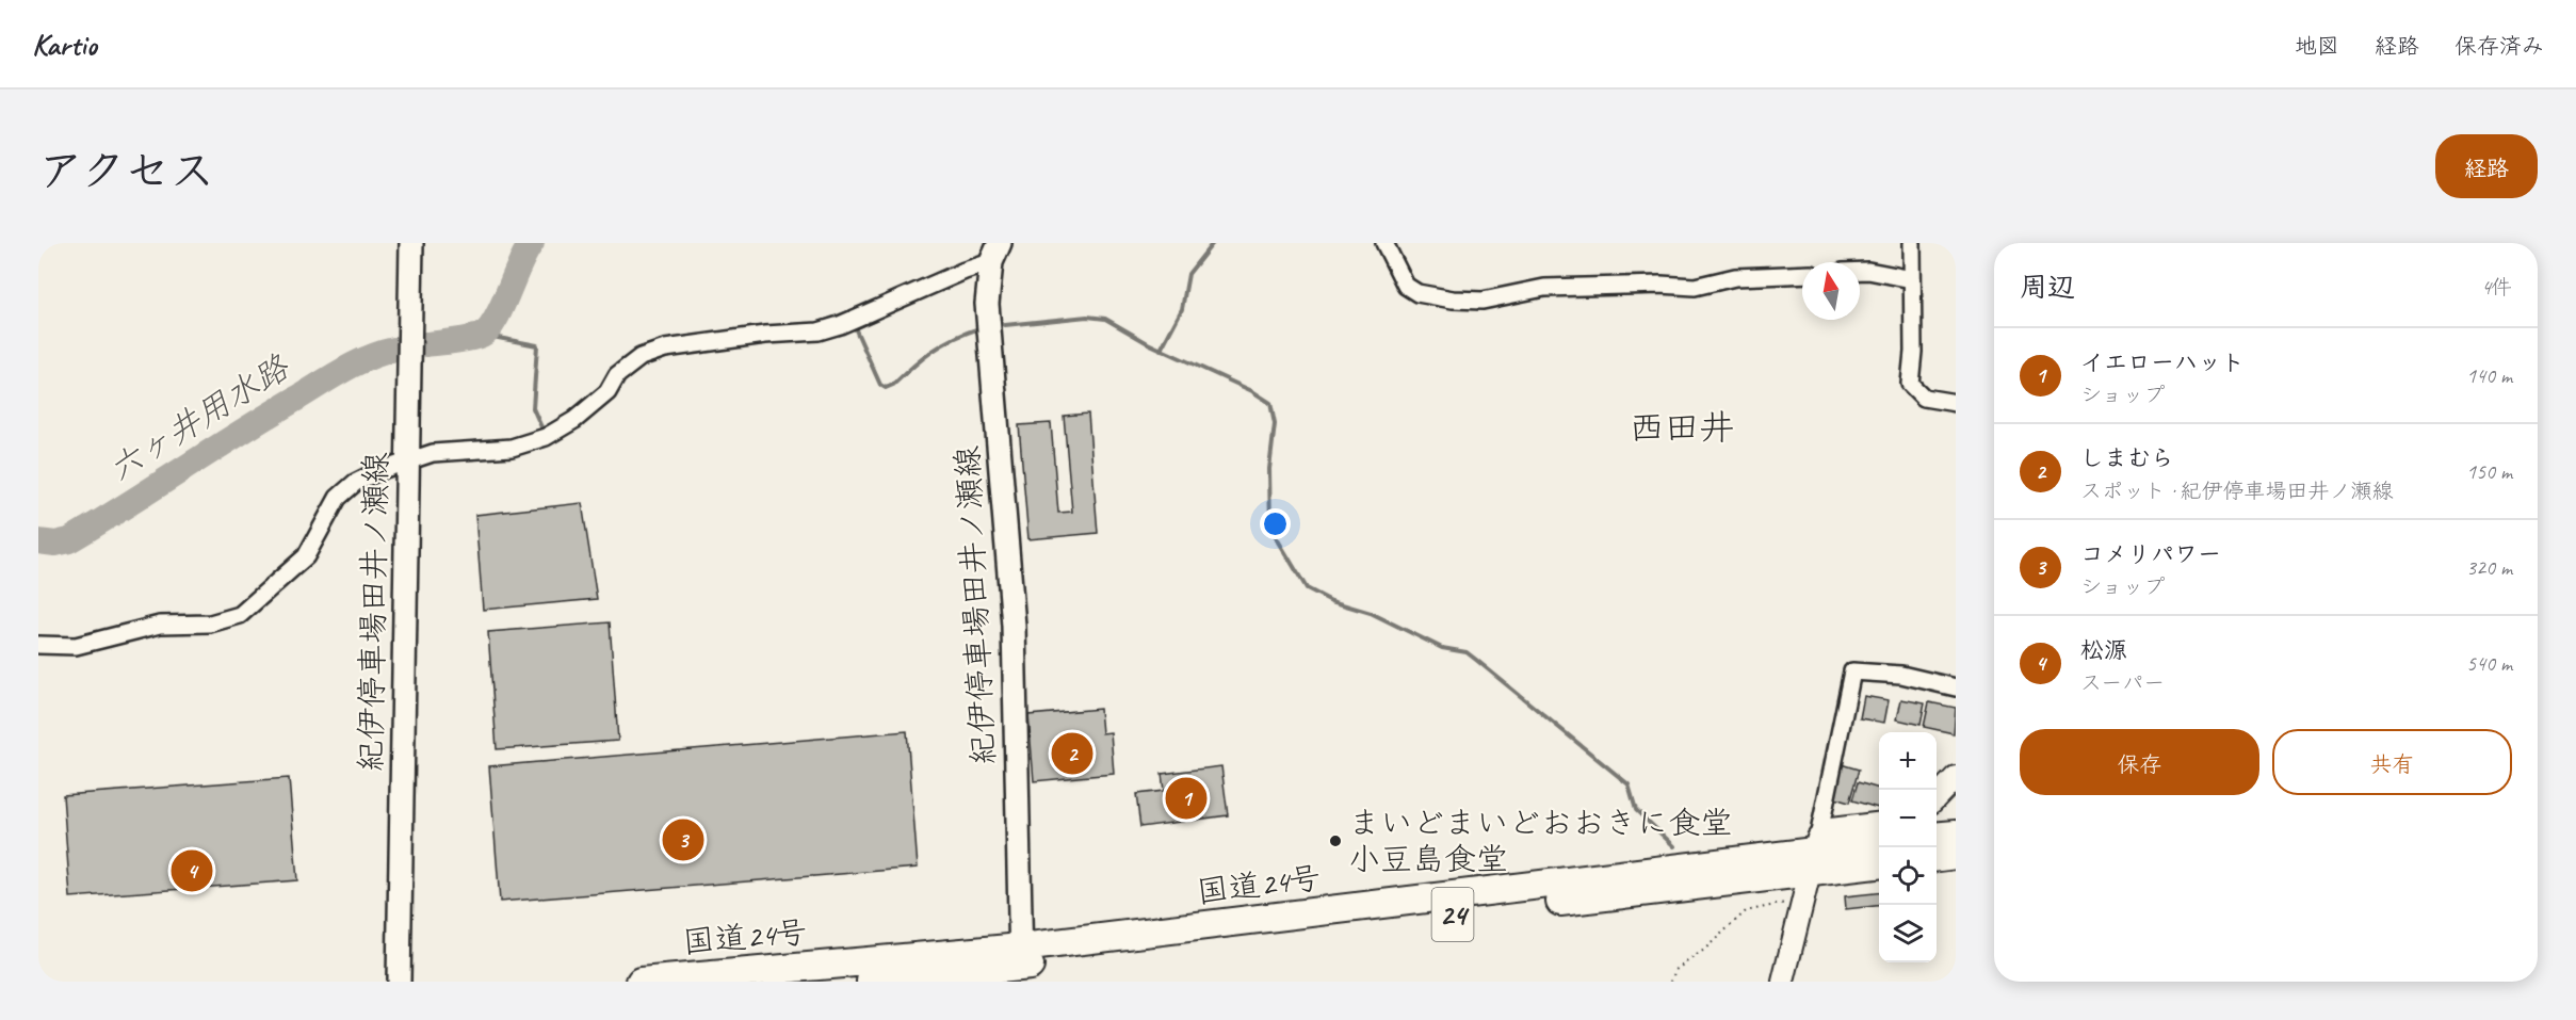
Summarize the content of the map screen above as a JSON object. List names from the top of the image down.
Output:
{
  "streets": {
    "highway": ["国道24号", "24"],
    "main road": ["紀伊停車場田井ノ瀬線"]
  },
  "crossings": [
    ["紀伊停車場田井ノ瀬線", "国道24号"]
  ],
  "districts": ["西田井"],
  "water": ["六ヶ井用水路"],
  "places": ["まいどまいどおおきに食堂 小豆島食堂"],
  "north": "top",
  "page": {
    "header": "Kartio",
    "nav": ["地図", "経路", "保存済み"],
    "title": "アクセス",
    "buttons": [
      "経路",
      ["保存", "共有"]
    ],
    "heading": ["周辺", "4件"],
    "list": [
      {
        "mark": "1",
        "name": "イエローハット",
        "note": "ショップ",
        "value": "140 m"
      },
      {
        "mark": "2",
        "name": "しまむら",
        "note": "スポット · 紀伊停車場田井ノ瀬線",
        "value": "150 m"
      },
      {
        "mark": "3",
        "name": "コメリパワー",
        "note": "ショップ",
        "value": "320 m"
      },
      {
        "mark": "4",
        "name": "松源",
        "note": "スーパー",
        "value": "540 m"
      }
    ],
    "pins": [
      "2",
      "1",
      "3",
      "4"
    ],
    "map_buttons": ["+", "−"]
  }
}
